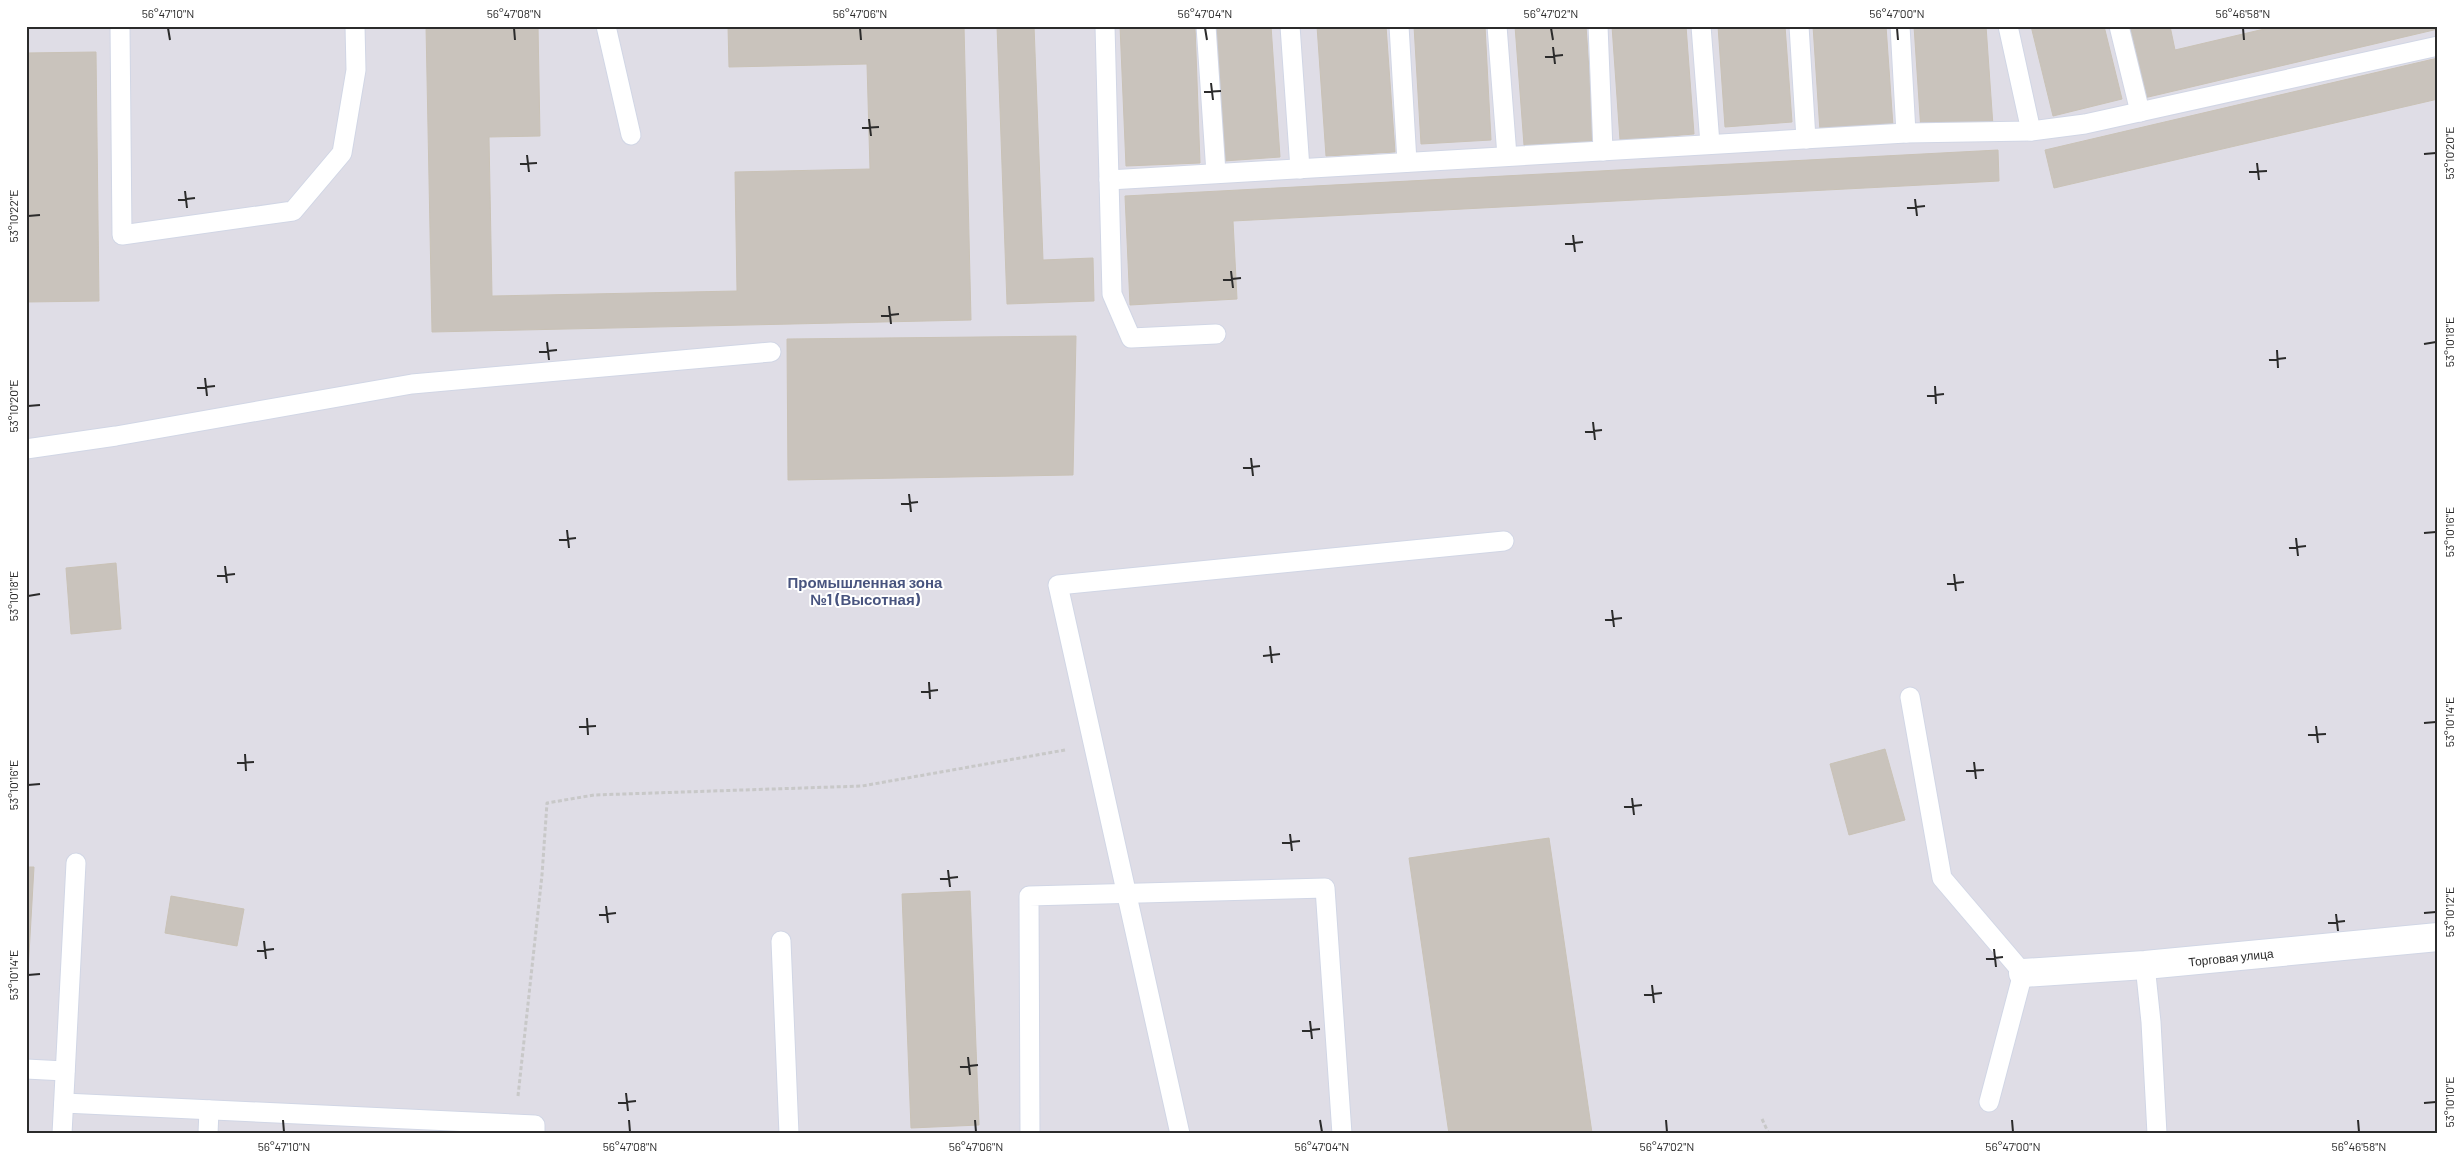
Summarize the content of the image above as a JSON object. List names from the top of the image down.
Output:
{
  "streets": {
    "street": ["Торговая улица"]
  },
  "districts": ["Промышленная зона №1 (Высотная)"],
  "coordinates": [
    "56°47'10\"N",
    "56°47'08\"N",
    "56°47'06\"N",
    "56°47'04\"N",
    "56°47'02\"N",
    "56°47'00\"N",
    "56°46'58\"N",
    "53°10'20\"E",
    "53°10'22\"E",
    "53°10'18\"E",
    "53°10'16\"E",
    "53°10'14\"E",
    "53°10'12\"E",
    "53°10'10\"E"
  ]
}
